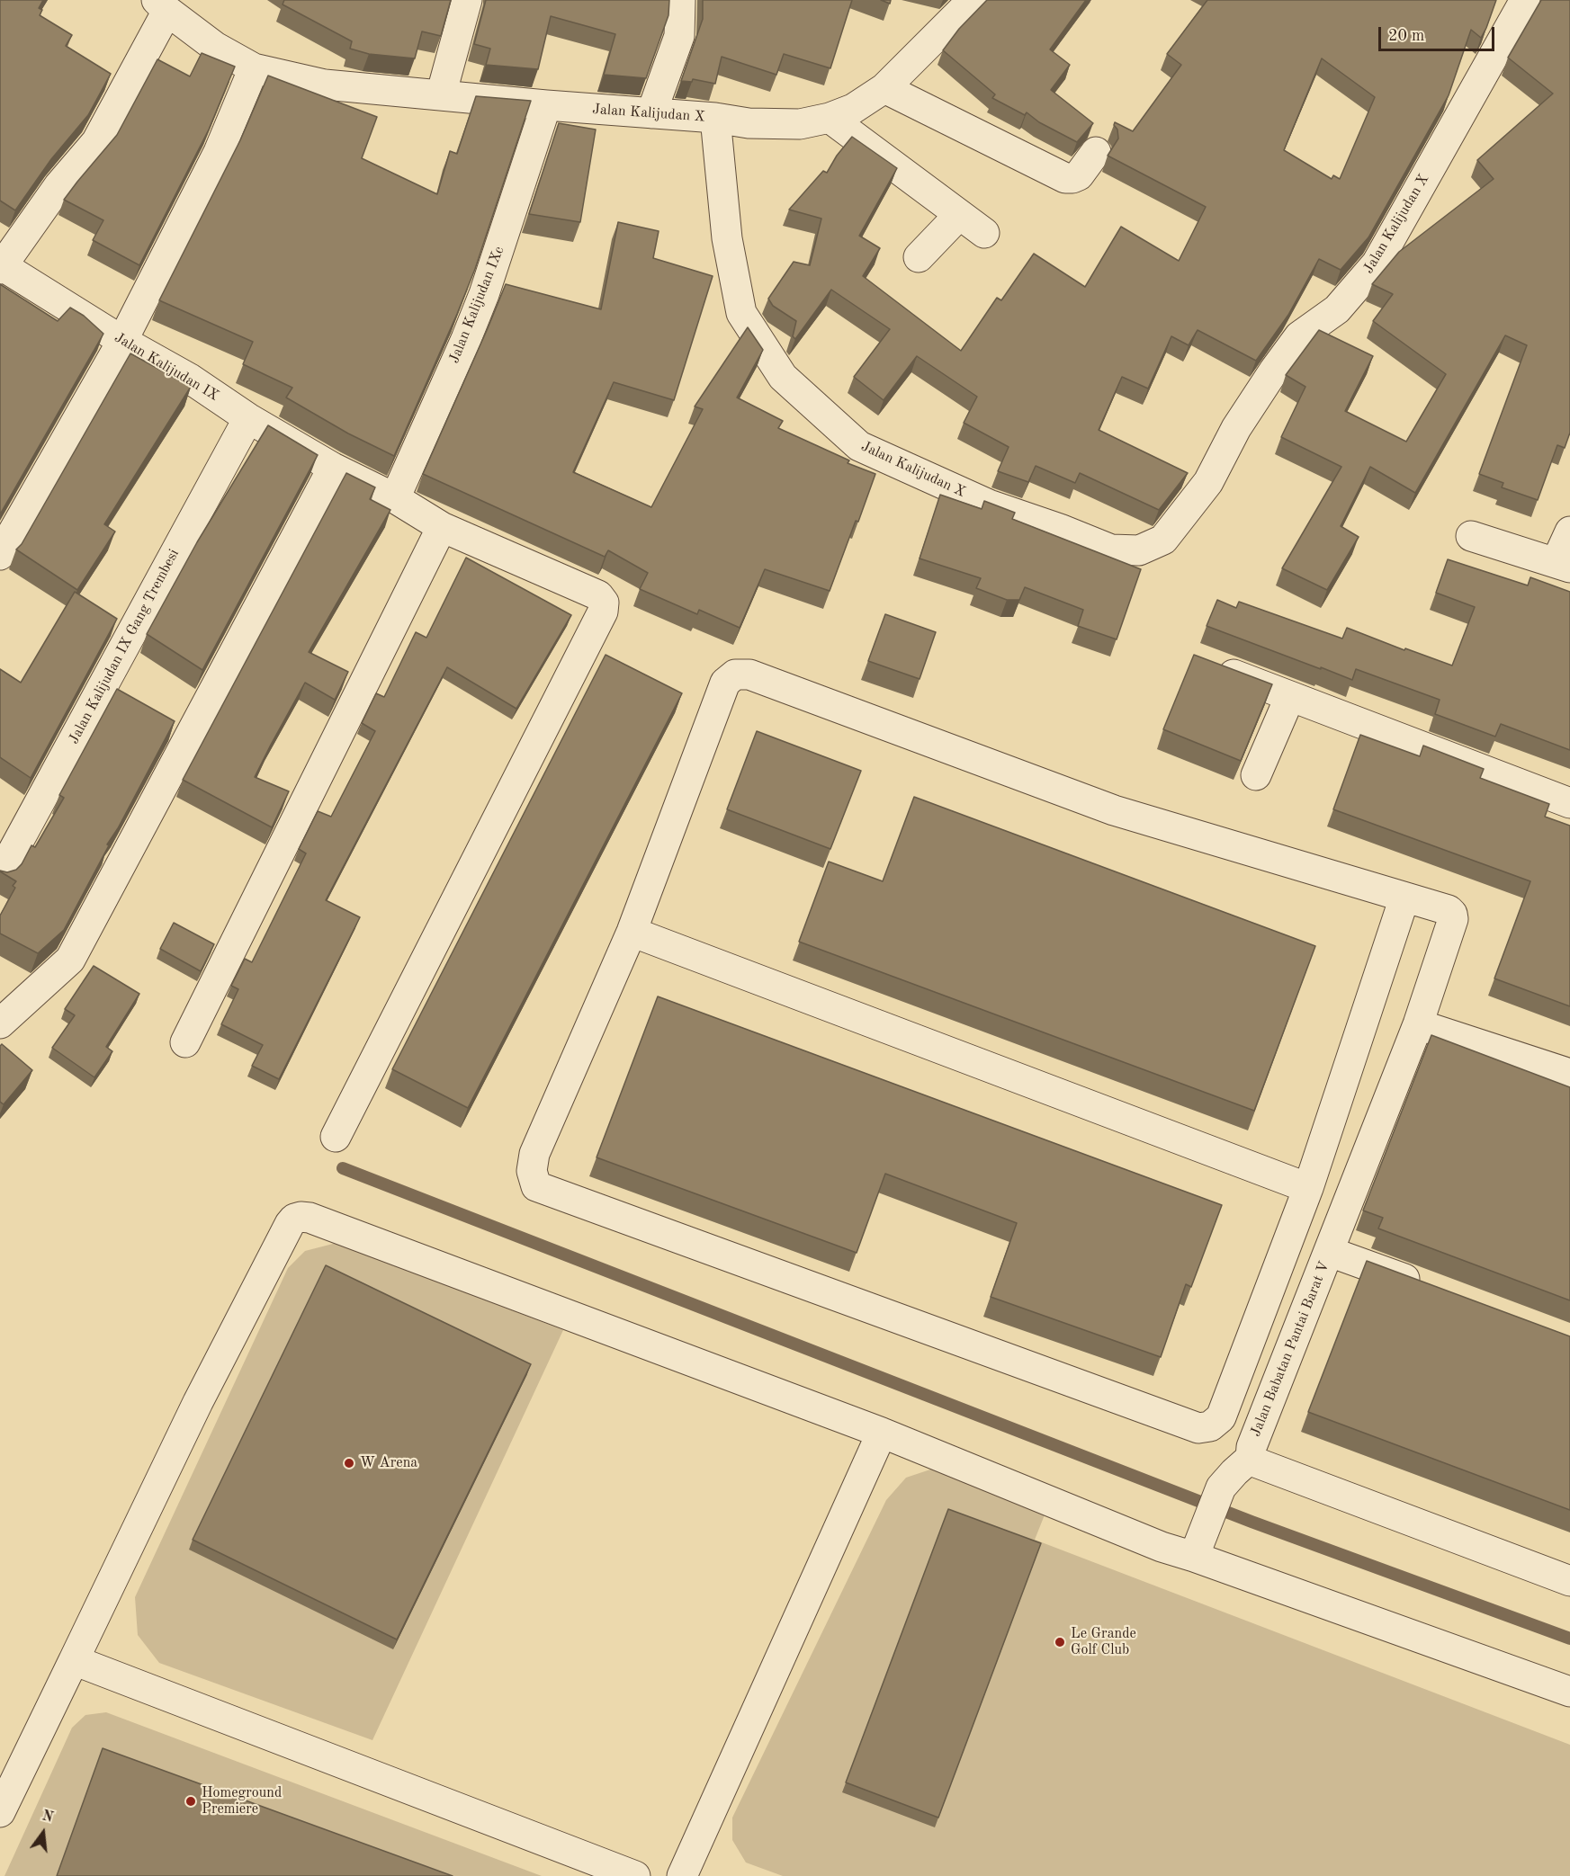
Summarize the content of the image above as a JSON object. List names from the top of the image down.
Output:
{
  "streets": {
    "street": [
      "Jalan Kalijudan X",
      "Jalan Kalijudan IXc",
      "Jalan Kalijudan IX",
      "Jalan Kalijudan IX Gang Trembesi",
      "Jalan Babatan Pantai Barat V"
    ]
  },
  "crossings": [
    ["Jalan Kalijudan X", "Jalan Kalijudan IXc"],
    ["Jalan Kalijudan IXc", "Jalan Kalijudan IX"],
    ["Jalan Kalijudan IX", "Jalan Kalijudan IX Gang Trembesi"]
  ],
  "places": ["W Arena", "Le Grande Golf Club", "Homeground Premiere"],
  "scale_bar": "20 m",
  "north": "top"
}
